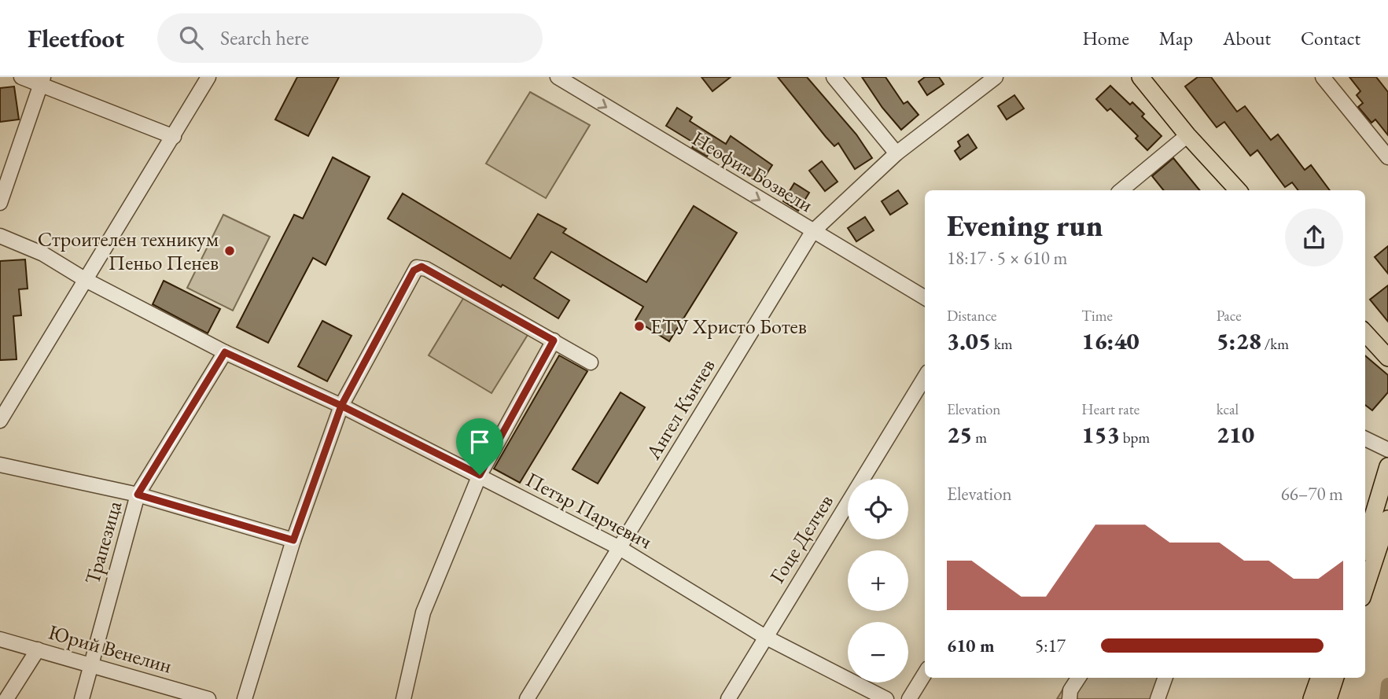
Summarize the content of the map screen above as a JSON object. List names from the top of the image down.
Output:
{
  "streets": {
    "street": [
      "Неофит Бозвели",
      "Ангел Кънчев",
      "Петър Парчевич",
      "Гоце Делчев",
      "Трапезица",
      "Юрий Венелин"
    ]
  },
  "crossings": [
    ["Неофит Бозвели", "Ангел Кънчев"],
    ["Ангел Кънчев", "Петър Парчевич"],
    ["Петър Парчевич", "Гоце Делчев"],
    ["Петър Парчевич", "Трапезица"],
    ["Трапезица", "Юрий Венелин"]
  ],
  "one_way": ["Неофит Бозвели"],
  "places": ["Строителен техникум Пеньо Пенев", "ЕТУ Христо Ботев"],
  "page": {
    "header": "Fleetfoot",
    "search": "Search here",
    "nav": [
      "Home",
      "Map",
      "About",
      "Contact"
    ],
    "heading": ["Evening run", "18:17 · 5 × 610 m"],
    "stats": [
      ["Distance", "3.05 km"],
      ["Time", "16:40"],
      ["Pace", "5:28 /km"],
      ["Elevation", "25 m"],
      ["Heart rate", "153 bpm"],
      ["kcal", "210"]
    ],
    "chart": ["Elevation", "66–70 m"],
    "map_buttons": ["+", "−"],
    "list": [
      {
        "name": "610 m",
        "note": "5:17"
      }
    ]
  }
}
